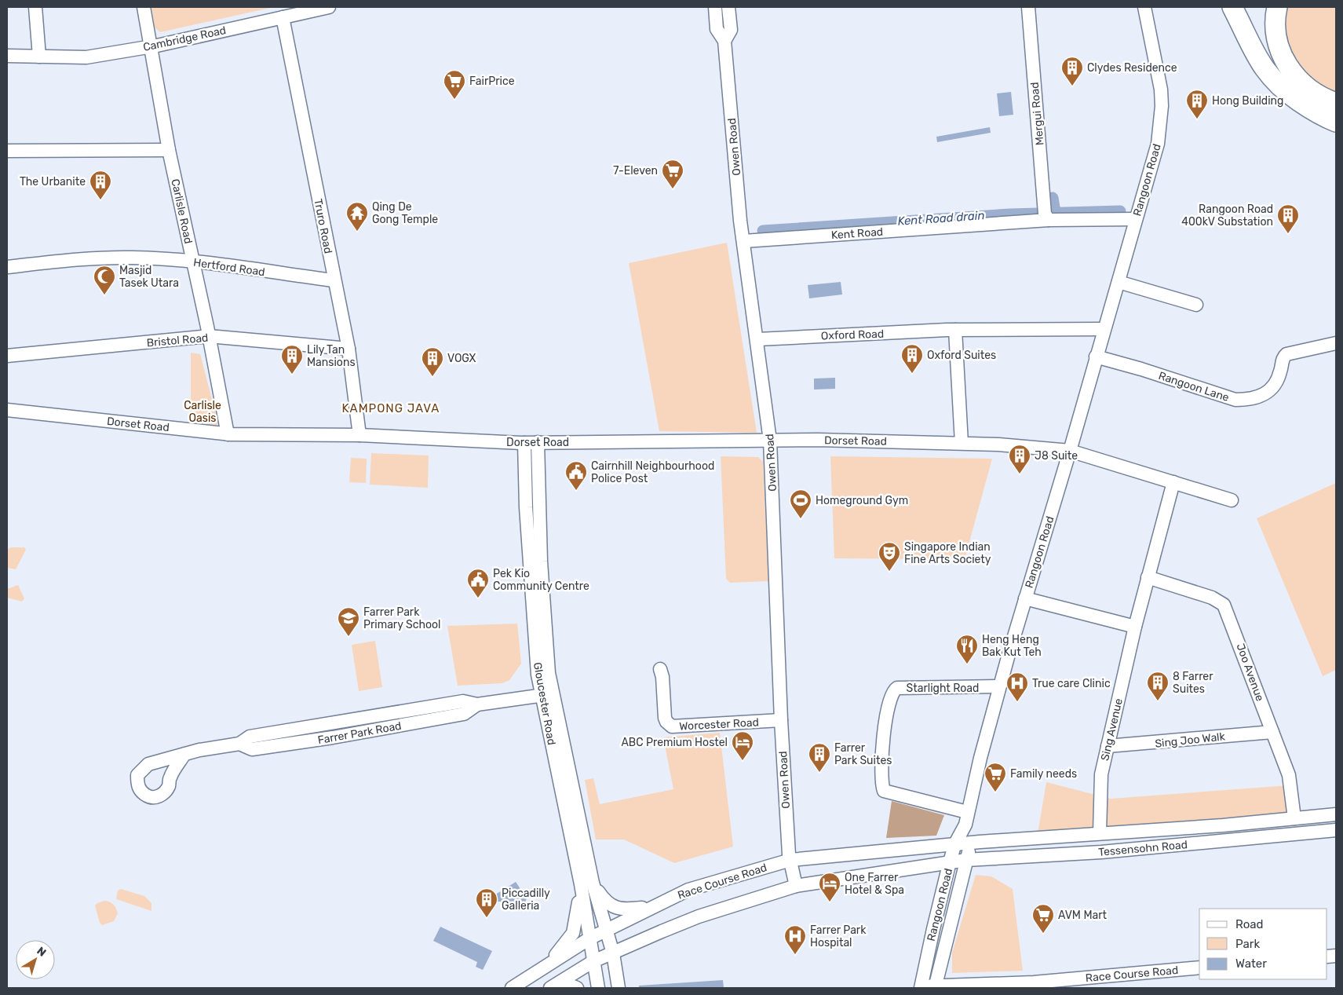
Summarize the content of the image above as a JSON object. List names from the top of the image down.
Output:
{
  "streets": {
    "street": [
      "Cambridge Road",
      "Mergui Road",
      "Owen Road",
      "Rangoon Road",
      "Carlisle Road",
      "Truro Road",
      "Kent Road",
      "Hertford Road",
      "Oxford Road",
      "Bristol Road",
      "Rangoon Lane",
      "Dorset Road",
      "Joo Avenue",
      "Starlight Road",
      "Gloucester Road",
      "Worcester Road",
      "Sing Avenue",
      "Farrer Park Road",
      "Sing Joo Walk",
      "Tessensohn Road",
      "Race Course Road"
    ]
  },
  "crossings": [
    ["Cambridge Road", "Carlisle Road"],
    ["Cambridge Road", "Truro Road"],
    ["Mergui Road", "Kent Road"],
    ["Owen Road", "Kent Road"],
    ["Owen Road", "Oxford Road"],
    ["Owen Road", "Dorset Road"],
    ["Owen Road", "Worcester Road"],
    ["Owen Road", "Race Course Road"],
    ["Rangoon Road", "Kent Road"],
    ["Rangoon Road", "Oxford Road"],
    ["Rangoon Road", "Rangoon Lane"],
    ["Rangoon Road", "Dorset Road"],
    ["Rangoon Road", "Starlight Road"],
    ["Rangoon Road", "Tessensohn Road"],
    ["Rangoon Road", "Race Course Road"],
    ["Carlisle Road", "Hertford Road"],
    ["Carlisle Road", "Bristol Road"],
    ["Carlisle Road", "Dorset Road"],
    ["Truro Road", "Hertford Road"],
    ["Truro Road", "Bristol Road"],
    ["Truro Road", "Dorset Road"],
    ["Dorset Road", "Gloucester Road"],
    ["Joo Avenue", "Sing Avenue"],
    ["Joo Avenue", "Sing Joo Walk"],
    ["Joo Avenue", "Tessensohn Road"],
    ["Gloucester Road", "Farrer Park Road"],
    ["Gloucester Road", "Race Course Road"],
    ["Sing Avenue", "Sing Joo Walk"],
    ["Sing Avenue", "Tessensohn Road"],
    ["Tessensohn Road", "Race Course Road"]
  ],
  "districts": ["KAMPONG JAVA"],
  "water": ["Kent Road drain"],
  "parks": ["Carlisle Oasis"],
  "places": {
    "building": [
      "Clydes Residence",
      "Hong Building",
      "The Urbanite",
      "Rangoon Road 400kV Substation",
      "Oxford Suites",
      "Lily Tan Mansions",
      "VOGX",
      "J8 Suite",
      "8 Farrer Suites",
      "Farrer Park Suites",
      "Piccadilly Galleria"
    ],
    "supermarket": [
      "FairPrice",
      "7-Eleven",
      "Family needs",
      "AVM Mart"
    ],
    "temple": ["Qing De Gong Temple"],
    "mosque": ["Masjid Tasek Utara"],
    "public building": ["Cairnhill Neighbourhood Police Post", "Pek Kio Community Centre"],
    "sports": ["Homeground Gym"],
    "theatre": ["Singapore Indian Fine Arts Society"],
    "school or university": ["Farrer Park Primary School"],
    "restaurant": ["Heng Heng Bak Kut Teh"],
    "hospital": ["True care Clinic", "Farrer Park Hospital"],
    "hotel": ["ABC Premium Hostel", "One Farrer Hotel & Spa"]
  },
  "legend": ["Road", "Park", "Water"],
  "north": "top right"
}
